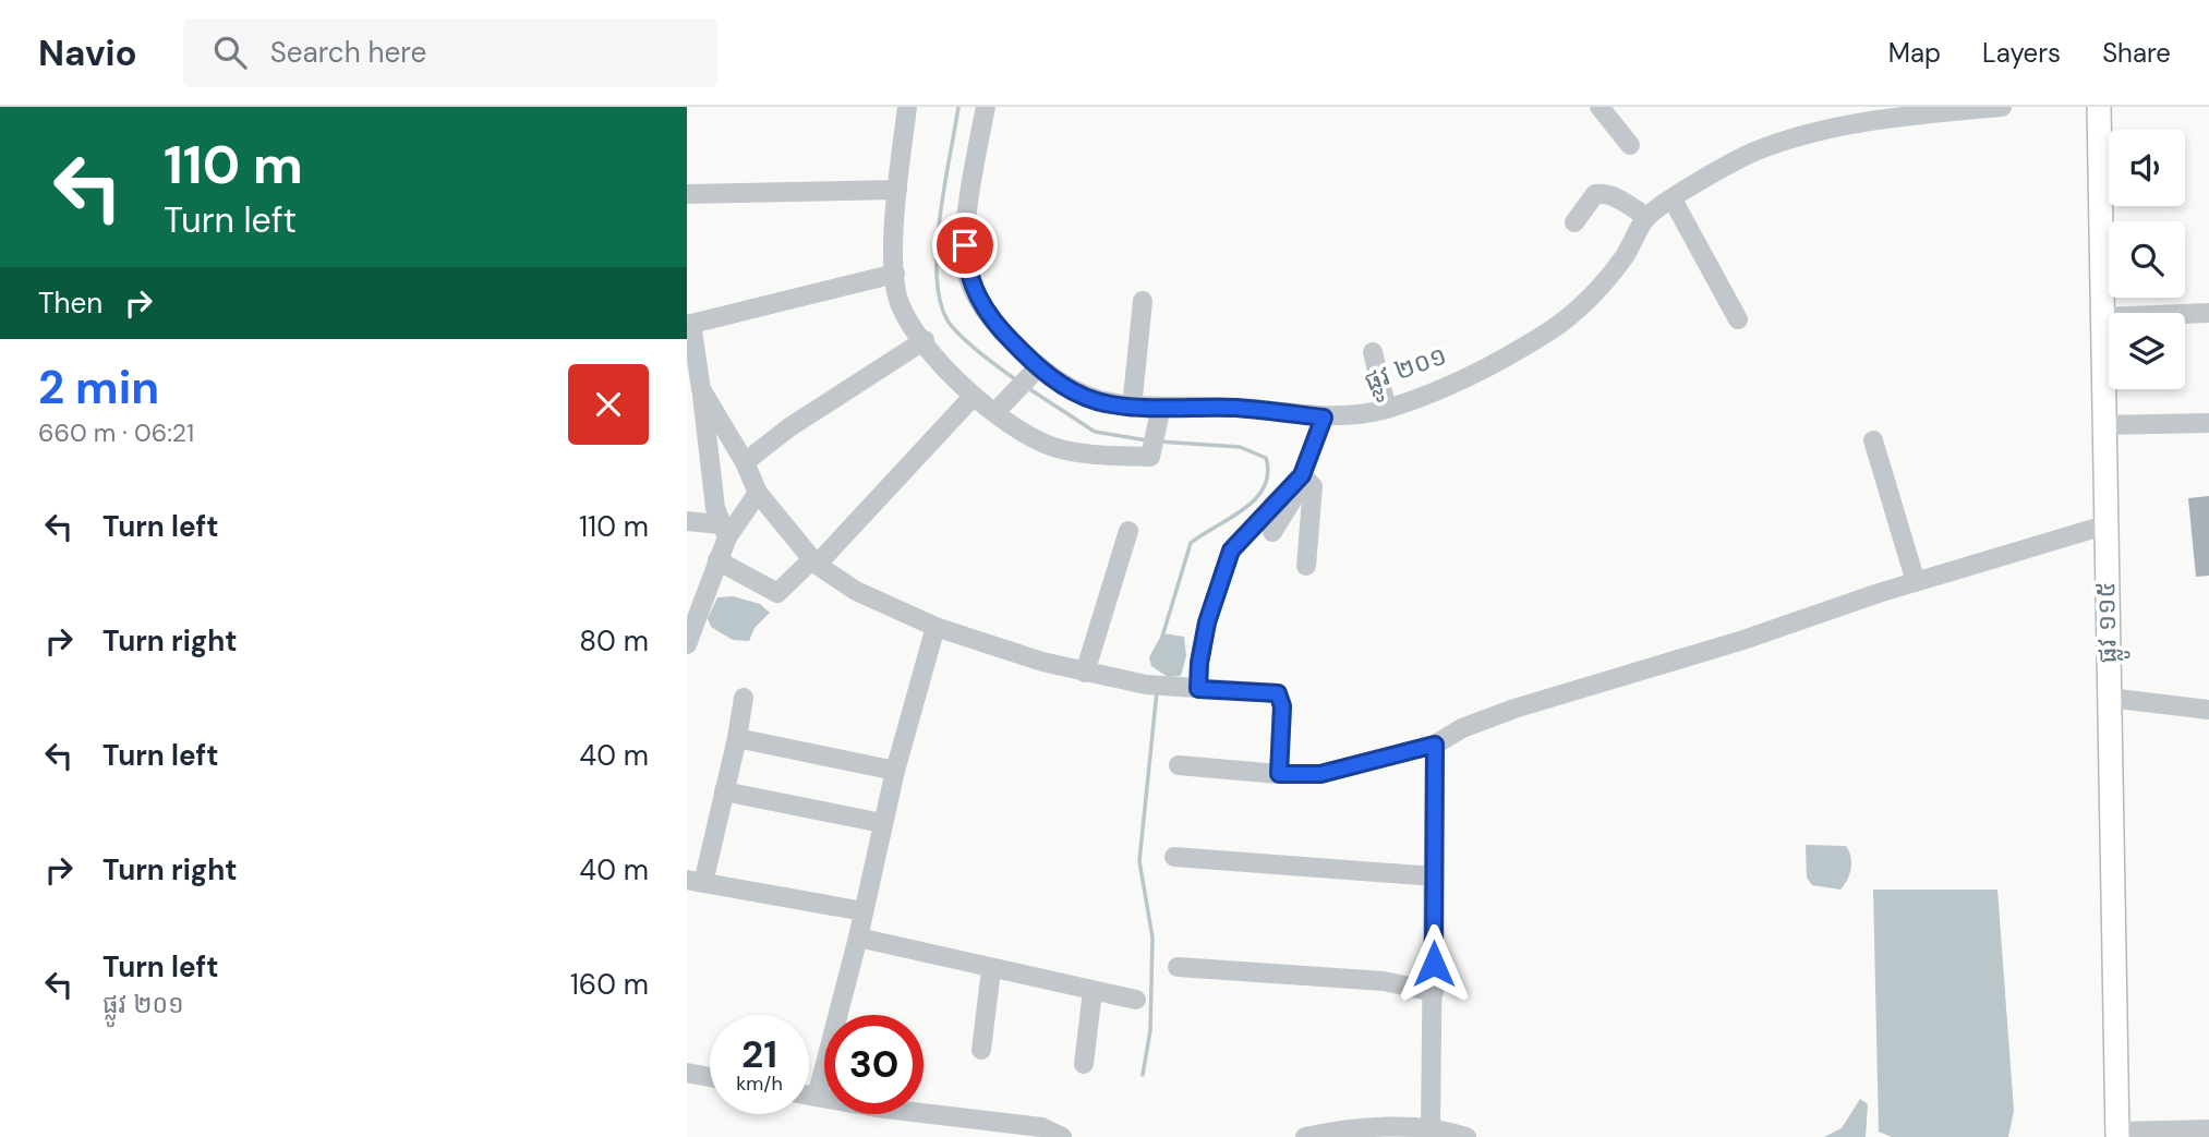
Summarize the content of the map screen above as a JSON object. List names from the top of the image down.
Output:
{
  "streets": {
    "main road": ["ផ្លូវ ១១៥"],
    "street": ["ផ្លូវ ២០១"]
  },
  "page": {
    "header": "Navio",
    "search": "Search here",
    "nav": ["Map", "Layers", "Share"],
    "turn": ["110 m", "Turn left"],
    "then": "Then",
    "heading": ["2 min", "660 m · 06:21"],
    "list": [
      {
        "name": "Turn left",
        "value": "110 m"
      },
      {
        "name": "Turn right",
        "value": "80 m"
      },
      {
        "name": "Turn left",
        "value": "40 m"
      },
      {
        "name": "Turn right",
        "value": "40 m"
      },
      {
        "name": "Turn left",
        "note": "ផ្លូវ ២០១",
        "value": "160 m"
      }
    ],
    "speed": "21 km/h",
    "limit": "30"
  }
}
